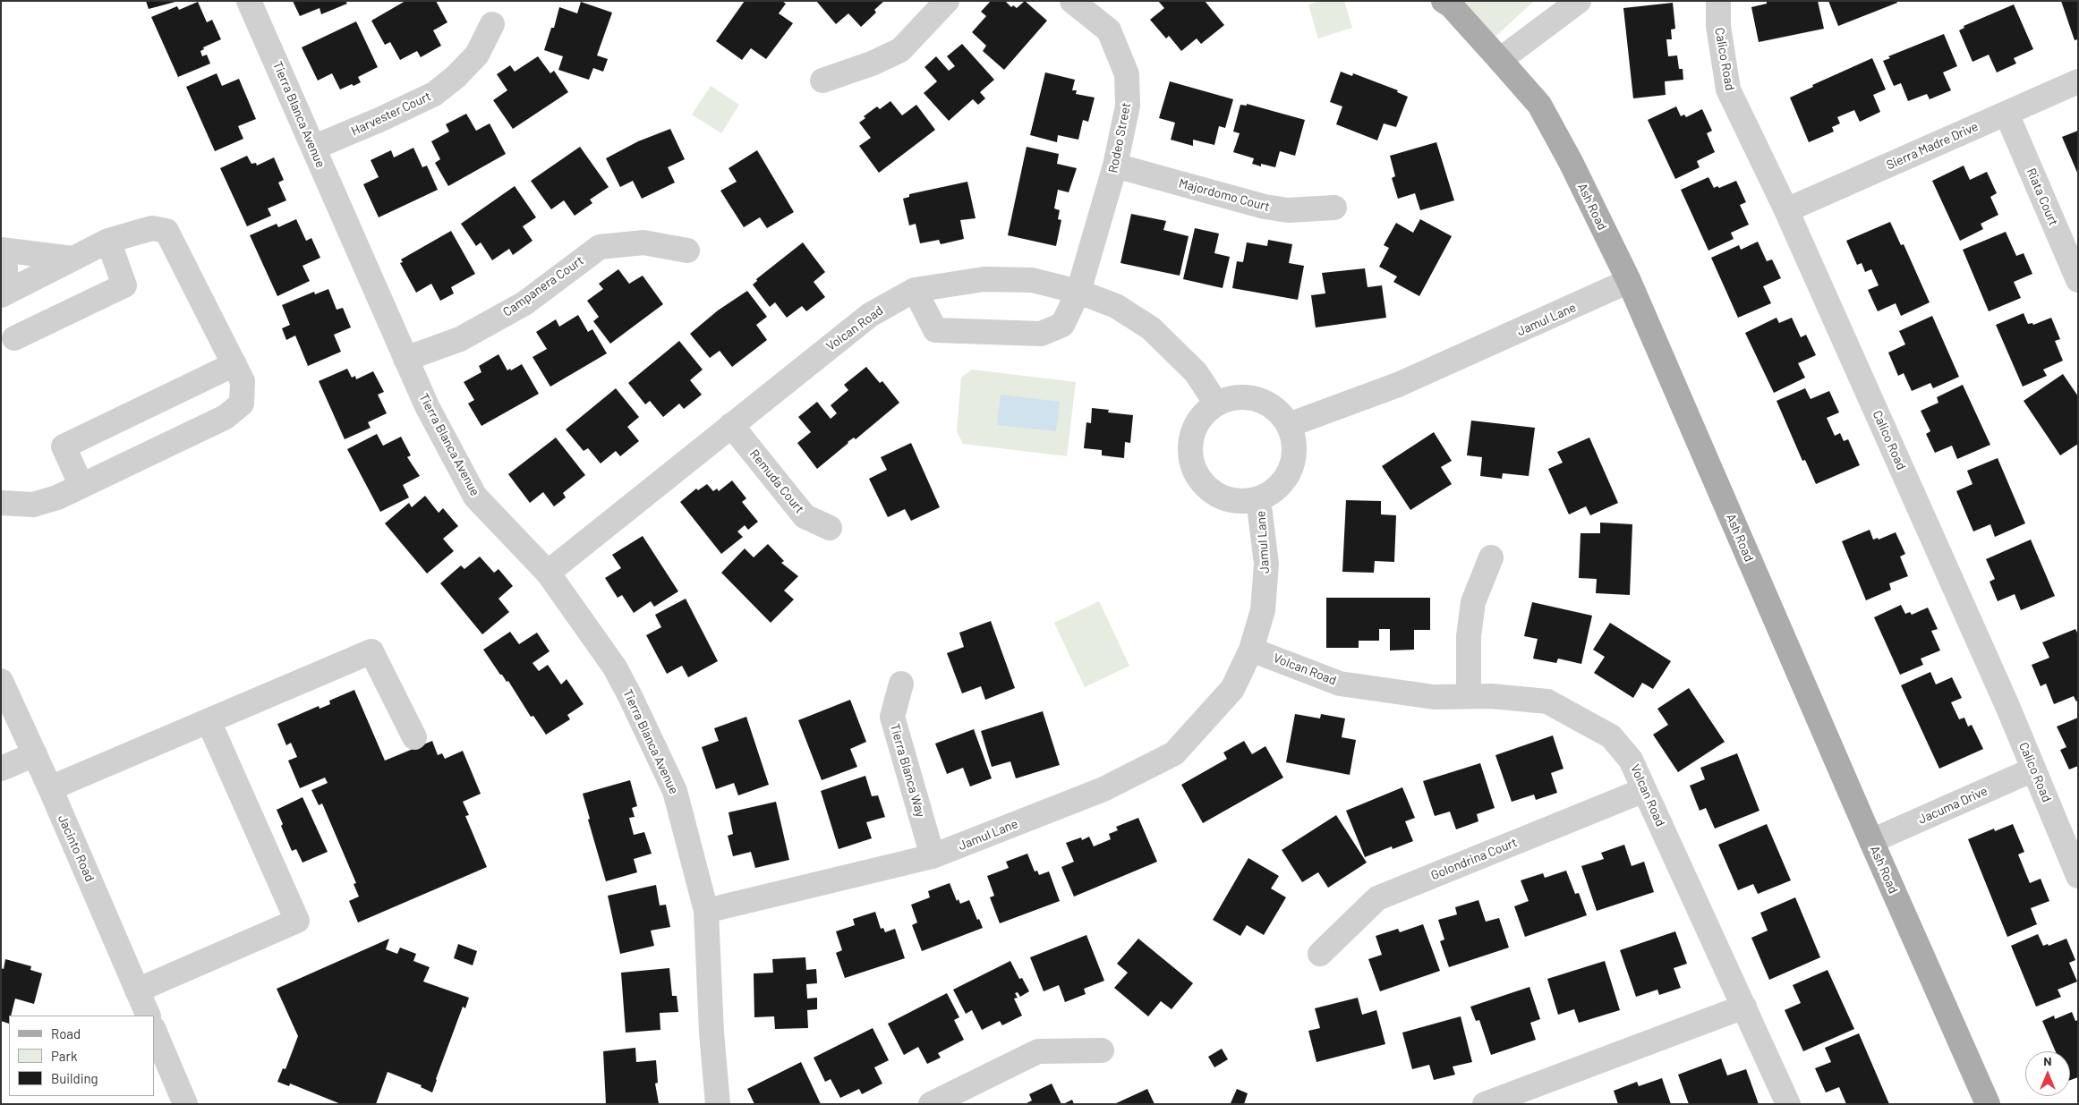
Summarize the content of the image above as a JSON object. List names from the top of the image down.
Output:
{
  "streets": {
    "main road": ["Ash Road"],
    "street": [
      "Calico Road",
      "Harvester Court",
      "Tierra Blanca Avenue",
      "Rodeo Street",
      "Sierra Madre Drive",
      "Majordomo Court",
      "Riata Court",
      "Campanera Court",
      "Jamul Lane",
      "Volcan Road",
      "Remuda Court",
      "Tierra Blanca Way",
      "Jacuma Drive",
      "Jacinto Road",
      "Golondrina Court"
    ]
  },
  "crossings": [
    ["Calico Road", "Sierra Madre Drive"],
    ["Calico Road", "Jacuma Drive"],
    ["Harvester Court", "Tierra Blanca Avenue"],
    ["Tierra Blanca Avenue", "Campanera Court"],
    ["Tierra Blanca Avenue", "Jamul Lane"],
    ["Tierra Blanca Avenue", "Volcan Road"],
    ["Rodeo Street", "Majordomo Court"],
    ["Rodeo Street", "Volcan Road"],
    ["Sierra Madre Drive", "Riata Court"],
    ["Ash Road", "Jamul Lane"],
    ["Ash Road", "Jacuma Drive"],
    ["Jamul Lane", "Volcan Road"],
    ["Jamul Lane", "Tierra Blanca Way"],
    ["Volcan Road", "Remuda Court"],
    ["Volcan Road", "Golondrina Court"]
  ],
  "legend": ["Road", "Park", "Building"],
  "north": "top"
}
